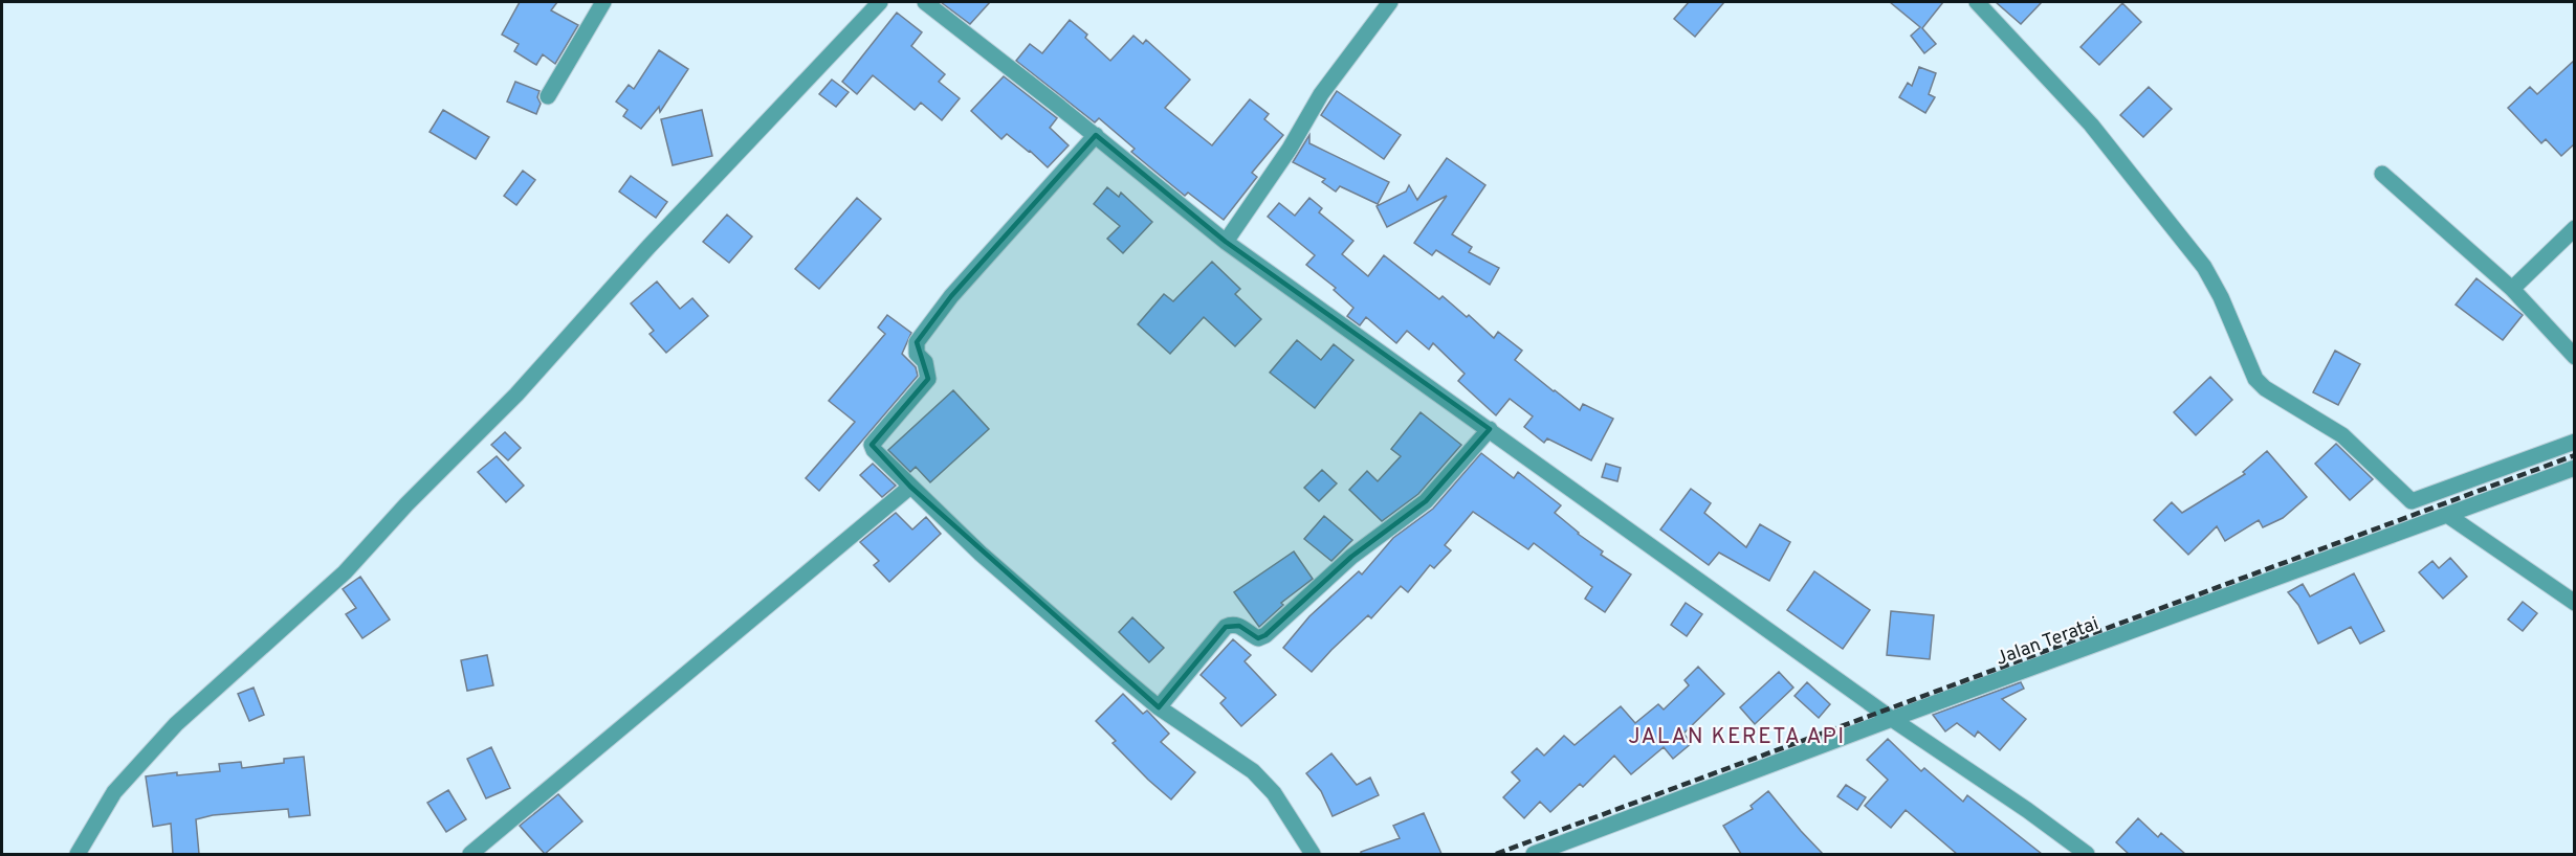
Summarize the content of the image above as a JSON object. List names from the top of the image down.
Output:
{
  "streets": {
    "street": ["Jalan Teratai"]
  },
  "districts": ["JALAN KERETA API"]
}
